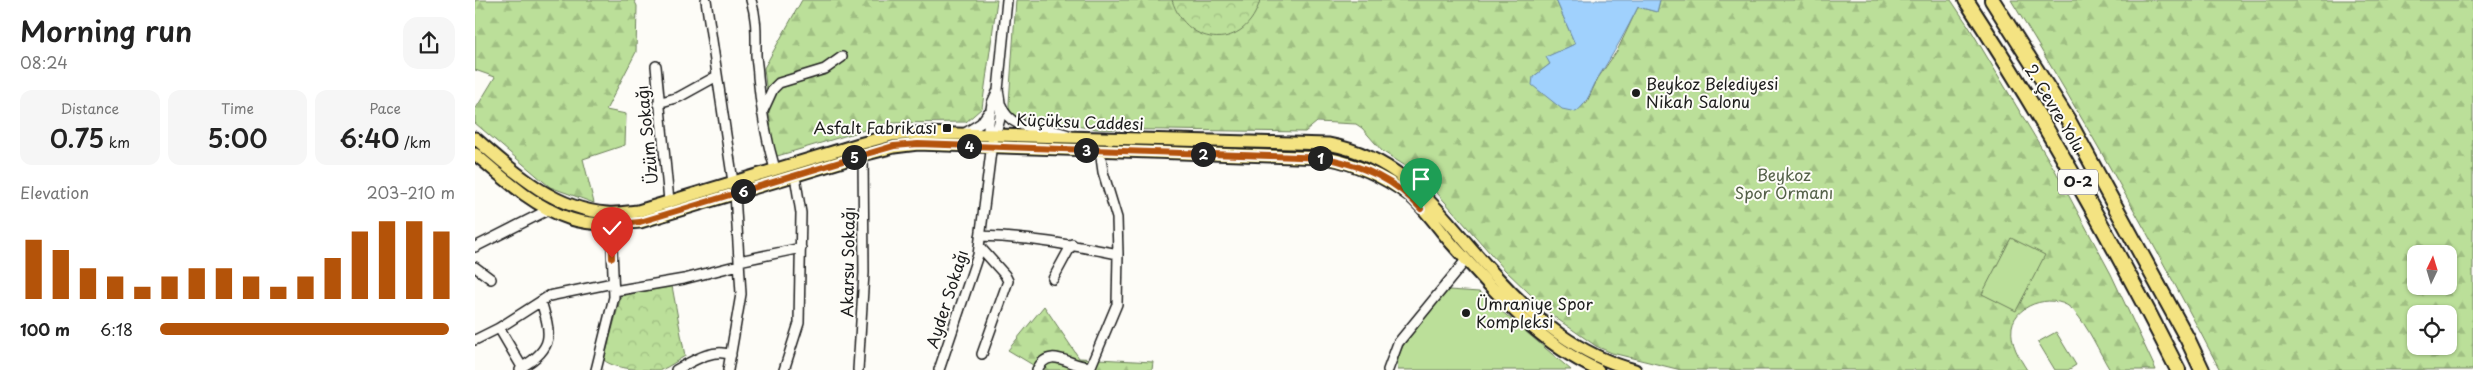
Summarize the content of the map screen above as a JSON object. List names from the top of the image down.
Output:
{
  "streets": {
    "highway": ["2. Çevre Yolu", "O-2"],
    "main road": ["Küçüksu Caddesi"],
    "street": ["Üzüm Sokağı", "Akarsu Sokağı", "Ayder Sokağı"]
  },
  "crossings": [
    ["Küçüksu Caddesi", "Üzüm Sokağı"],
    ["Küçüksu Caddesi", "Akarsu Sokağı"],
    ["Küçüksu Caddesi", "Ayder Sokağı"]
  ],
  "parks": ["Beykoz Spor Ormanı"],
  "places": {
    "other": ["Beykoz Belediyesi Nikah Salonu", "Ümraniye Spor Kompleksi"],
    "transit": ["Asfalt Fabrikası"]
  },
  "north": "top",
  "page": {
    "heading": ["Morning run", "08:24"],
    "stats": [
      ["Distance", "0.75 km"],
      ["Time", "5:00"],
      ["Pace", "6:40 /km"]
    ],
    "pins": [
      "4",
      "3",
      "2",
      "5",
      "1",
      "6"
    ],
    "chart": ["Elevation", "203–210 m"],
    "list": [
      {
        "name": "100 m",
        "note": "6:18"
      }
    ]
  }
}
